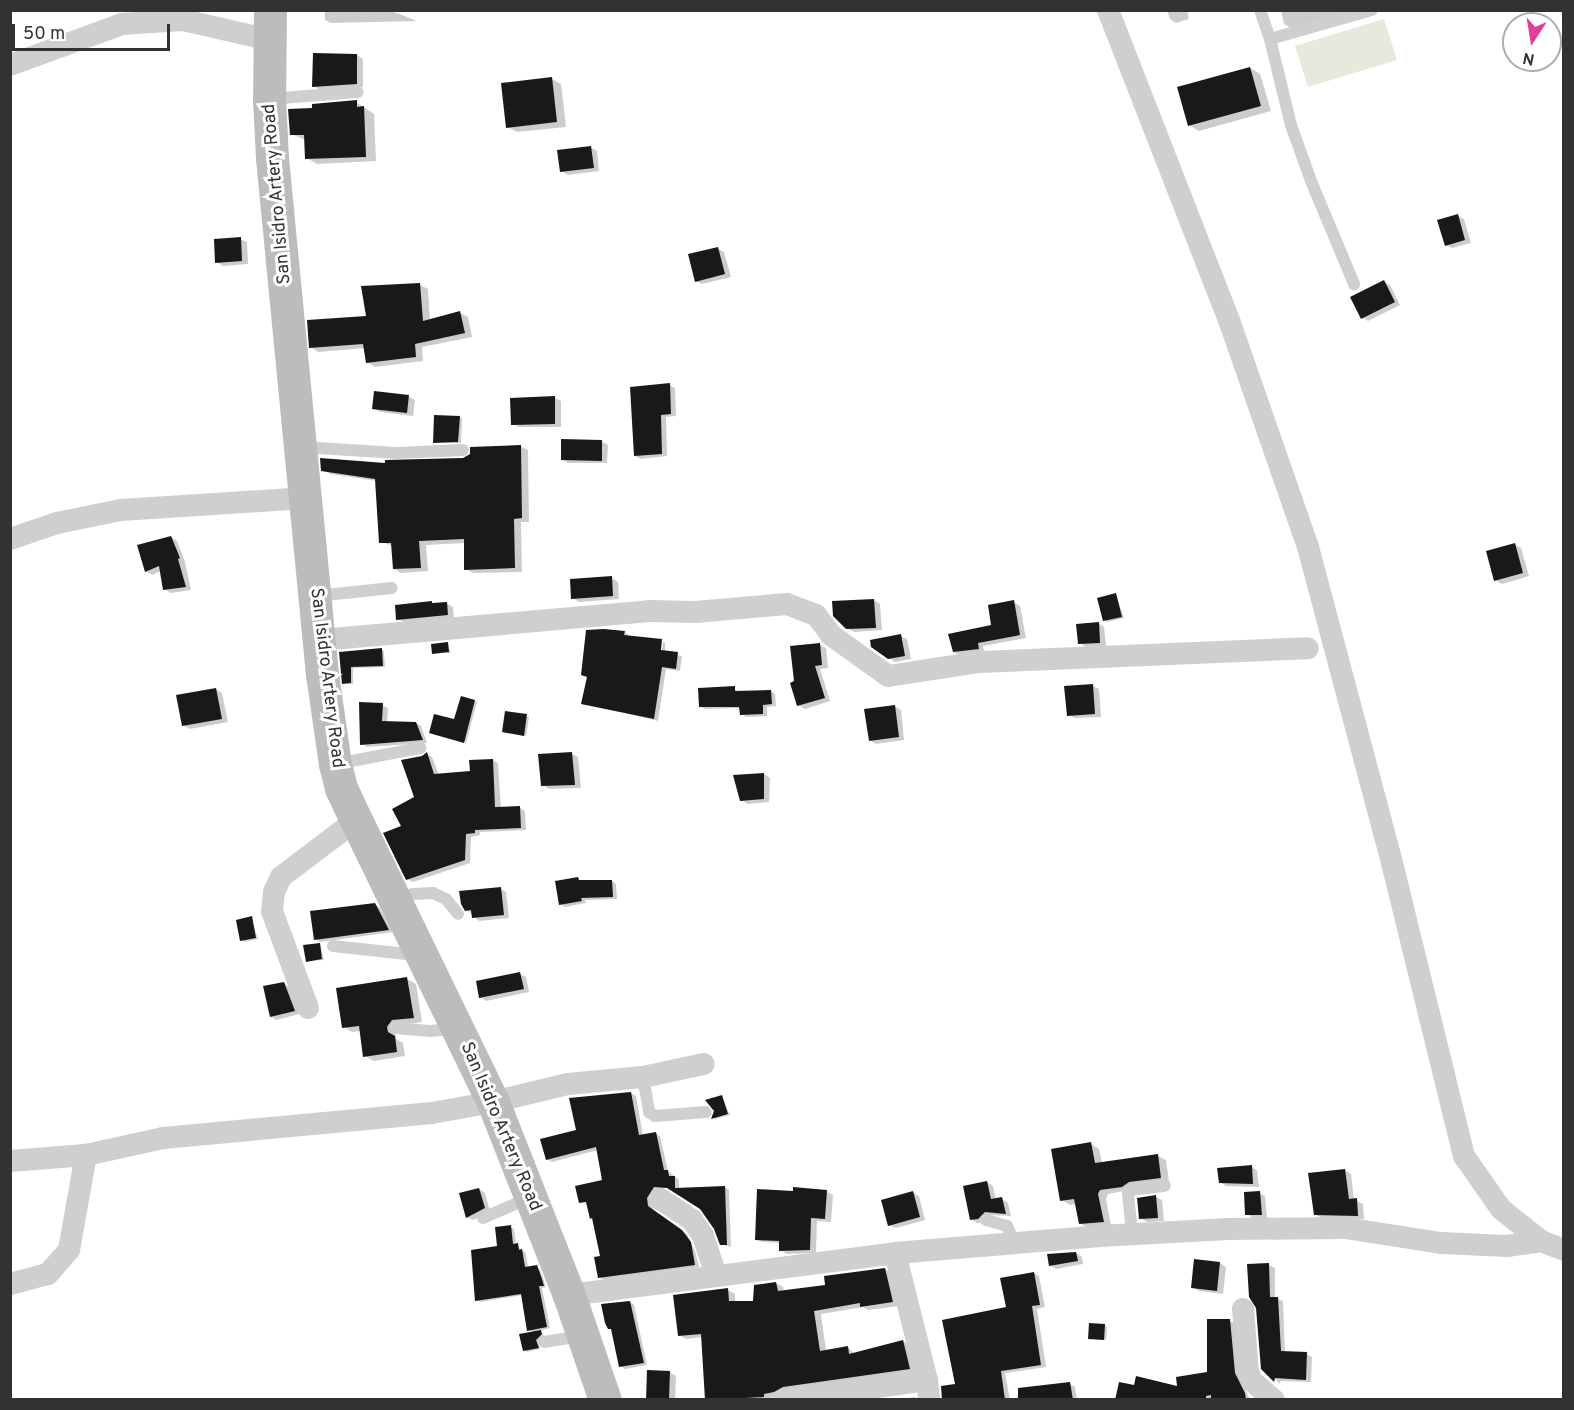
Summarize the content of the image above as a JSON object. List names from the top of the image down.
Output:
{
  "streets": {
    "street": ["San Isidro Artery Road"]
  },
  "scale_bar": "50 m",
  "north": "bottom"
}
